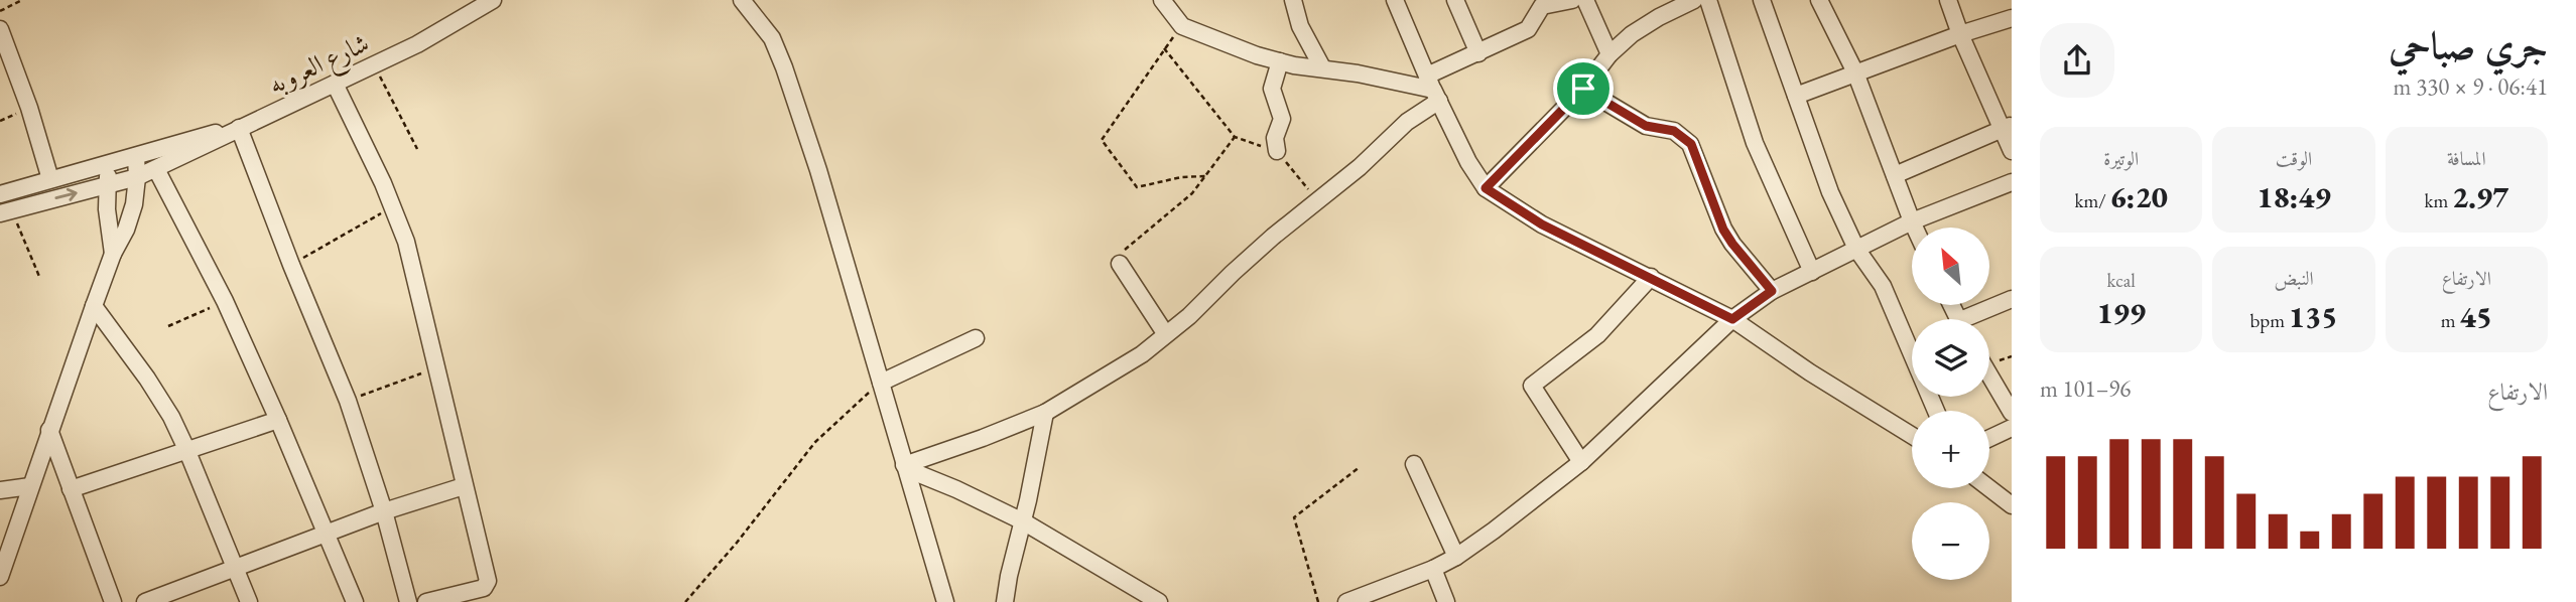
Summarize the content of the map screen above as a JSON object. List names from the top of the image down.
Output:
{
  "streets": {
    "street": ["شارع العروبه"]
  },
  "north": "top left",
  "page": {
    "heading": ["جري صباحي", "06:41 · 9 × 330 m"],
    "stats": [
      ["المسافة", "2.97 km"],
      ["الوقت", "18:49"],
      ["الوتيرة", "6:20 /km"],
      ["الارتفاع", "45 m"],
      ["النبض", "135 bpm"],
      ["kcal", "199"]
    ],
    "map_buttons": ["+", "−"],
    "chart": ["الارتفاع", "96–101 m"]
  }
}
